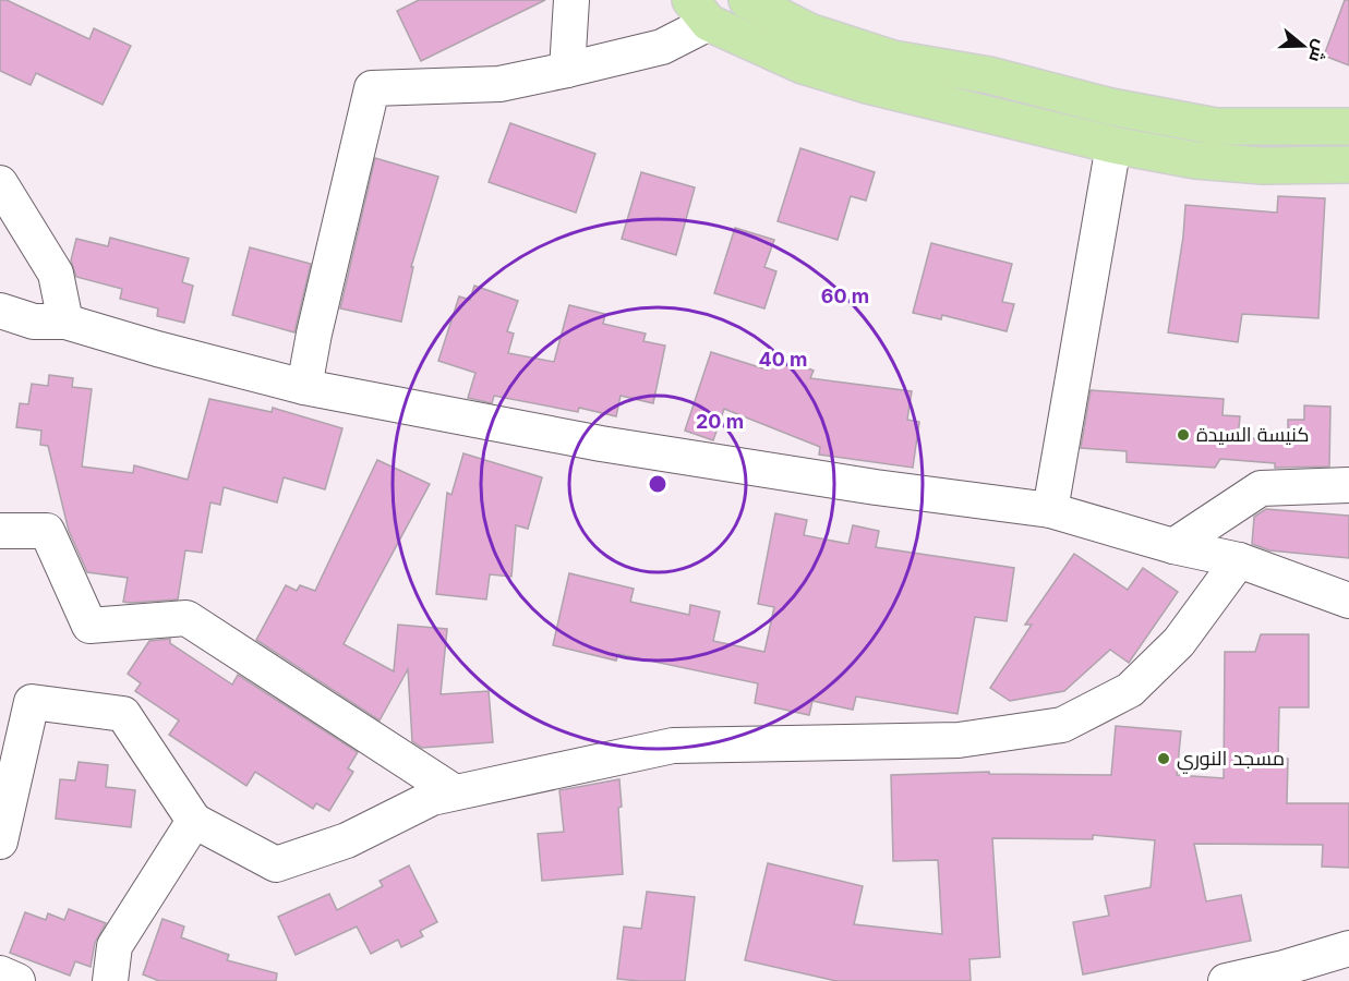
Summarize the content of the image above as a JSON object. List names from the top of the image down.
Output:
{
  "places": ["كنيسة السيدة", "مسجد النوري"],
  "north": "right",
  "rings": ["60 m", "40 m", "20 m"]
}
